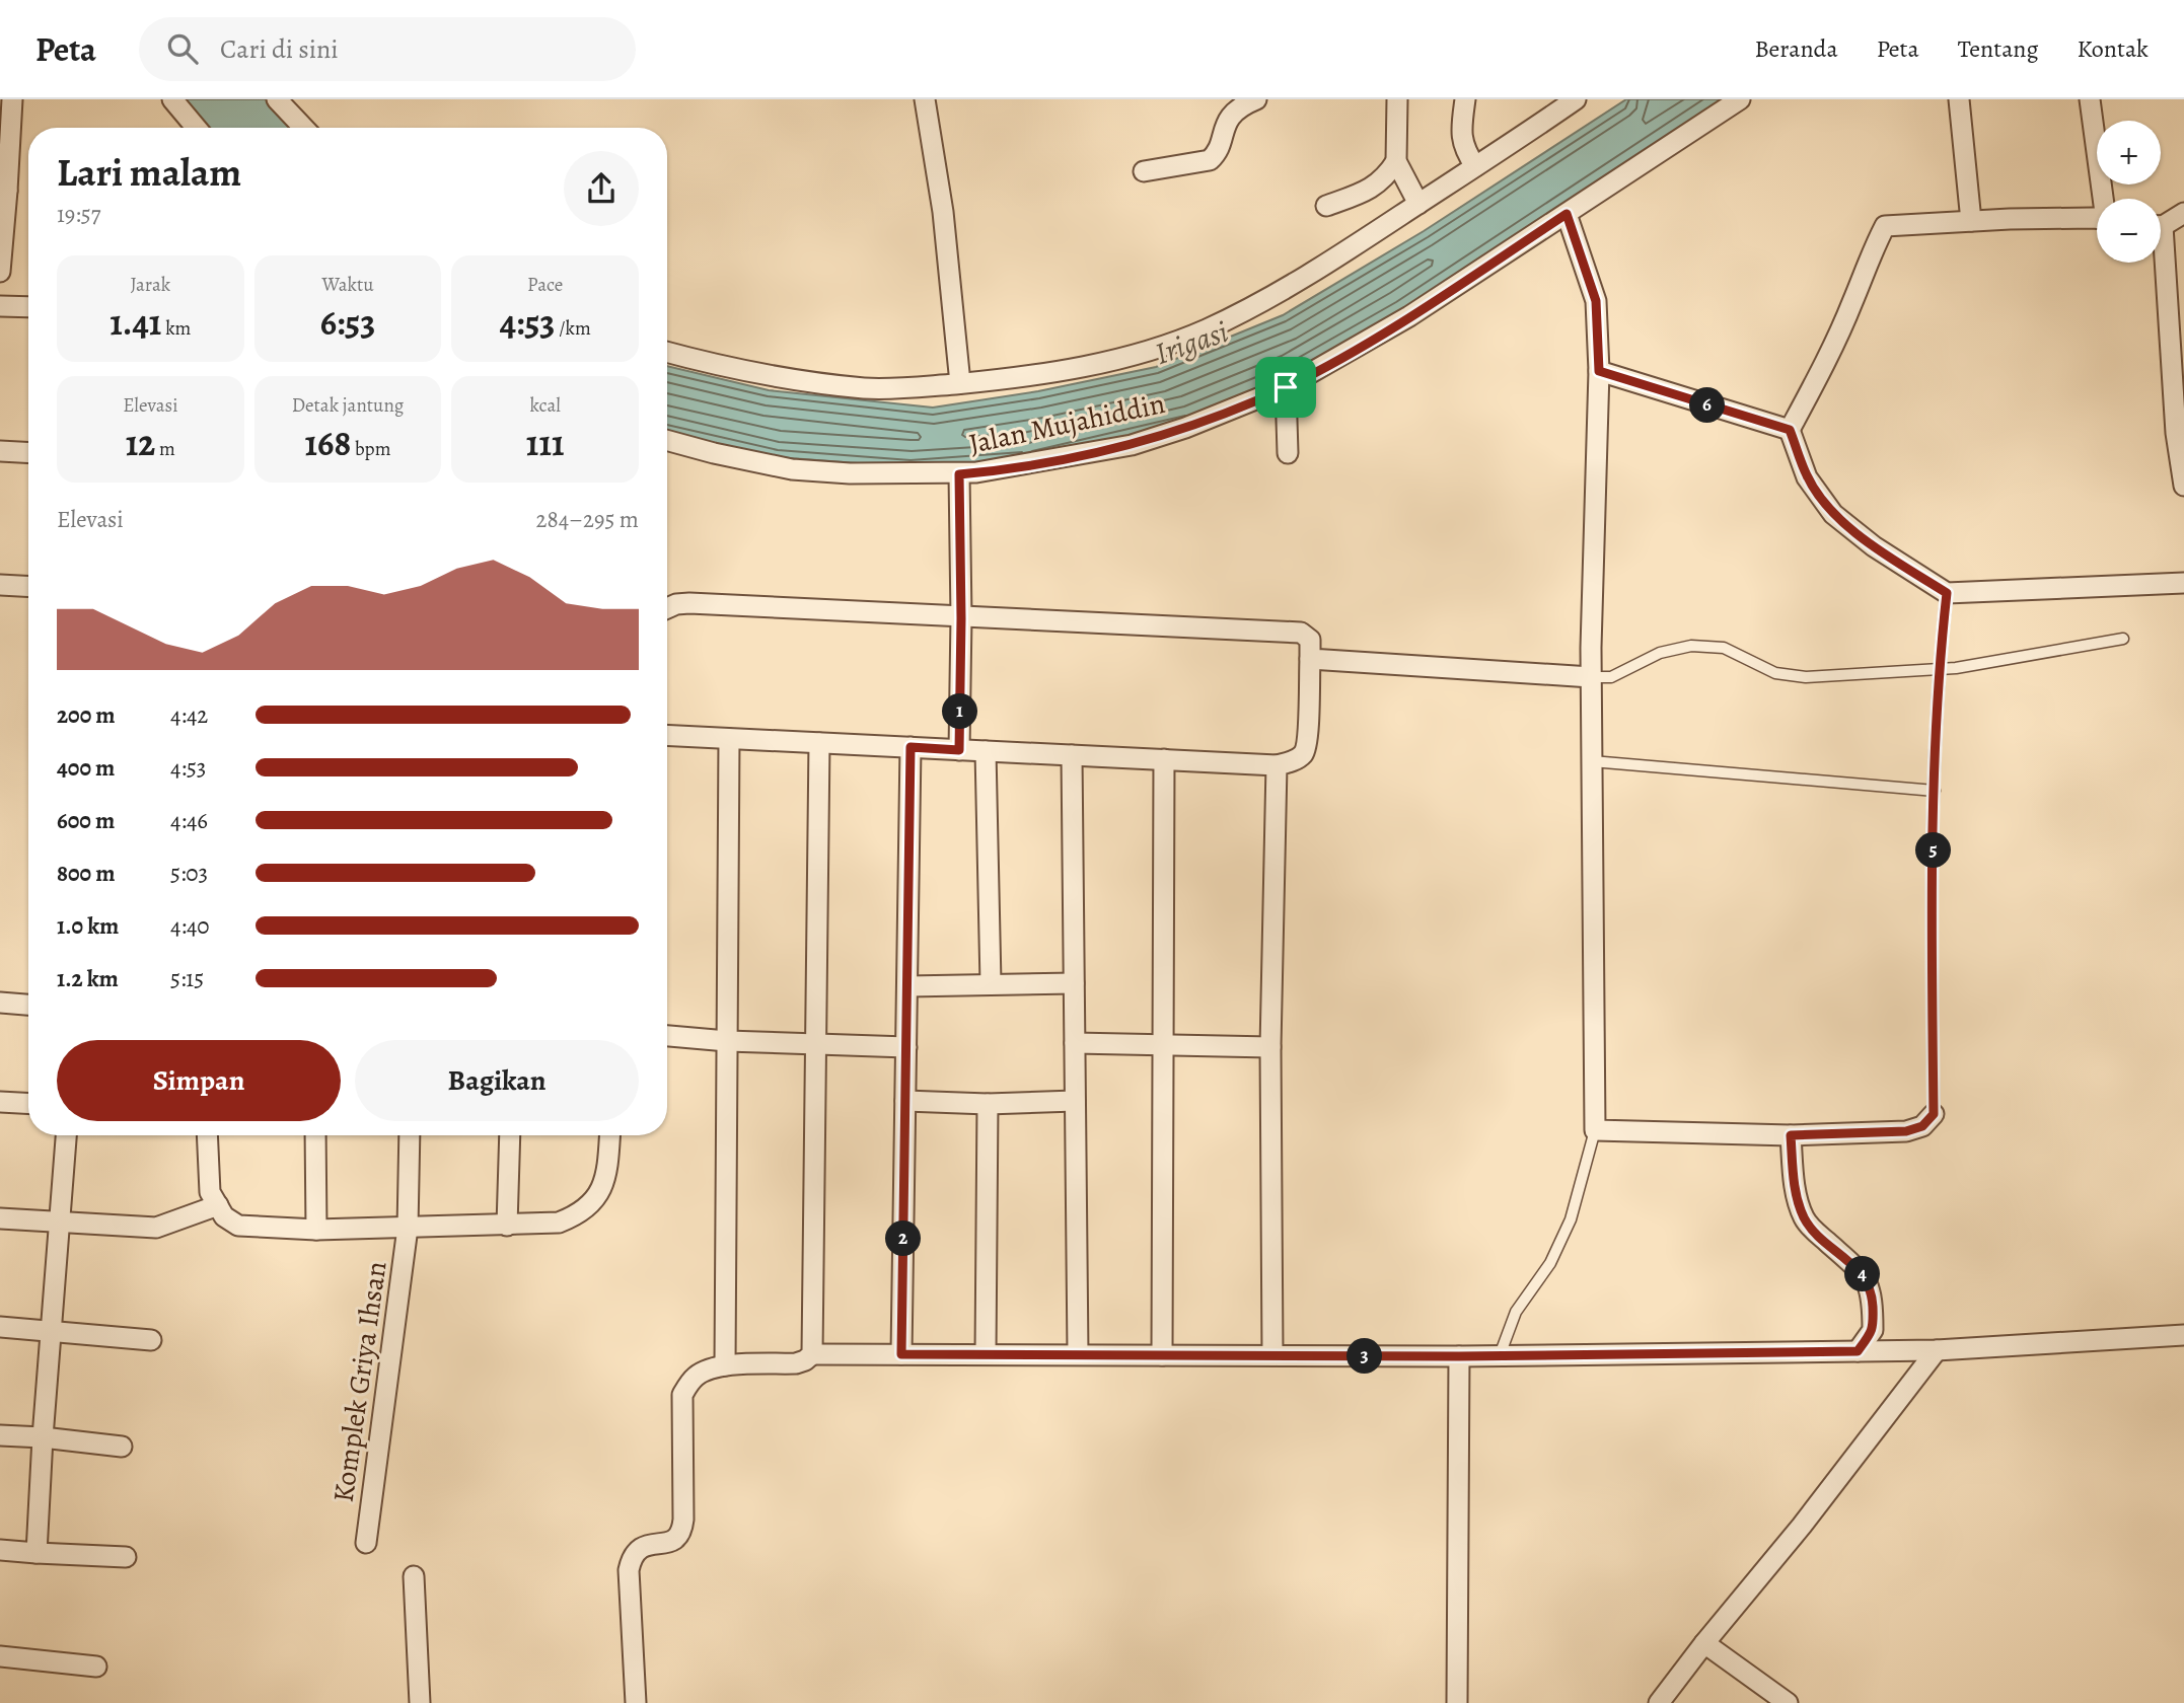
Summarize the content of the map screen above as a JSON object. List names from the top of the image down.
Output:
{
  "streets": {
    "street": ["Jalan Mujahiddin", "Komplek Griya Ihsan"]
  },
  "water": ["Irigasi"],
  "page": {
    "header": "Peta",
    "search": "Cari di sini",
    "nav": [
      "Beranda",
      "Peta",
      "Tentang",
      "Kontak"
    ],
    "map_buttons": ["+", "−"],
    "heading": ["Lari malam", "19:57"],
    "stats": [
      ["Jarak", "1.41 km"],
      ["Waktu", "6:53"],
      ["Pace", "4:53 /km"],
      ["Elevasi", "12 m"],
      ["Detak jantung", "168 bpm"],
      ["kcal", "111"]
    ],
    "pins": [
      "6",
      "1",
      "5",
      "2",
      "4",
      "3"
    ],
    "chart": ["Elevasi", "284–295 m"],
    "list": [
      {
        "name": "200 m",
        "note": "4:42"
      },
      {
        "name": "400 m",
        "note": "4:53"
      },
      {
        "name": "600 m",
        "note": "4:46"
      },
      {
        "name": "800 m",
        "note": "5:03"
      },
      {
        "name": "1.0 km",
        "note": "4:40"
      },
      {
        "name": "1.2 km",
        "note": "5:15"
      }
    ],
    "buttons": ["Simpan", "Bagikan"]
  }
}
